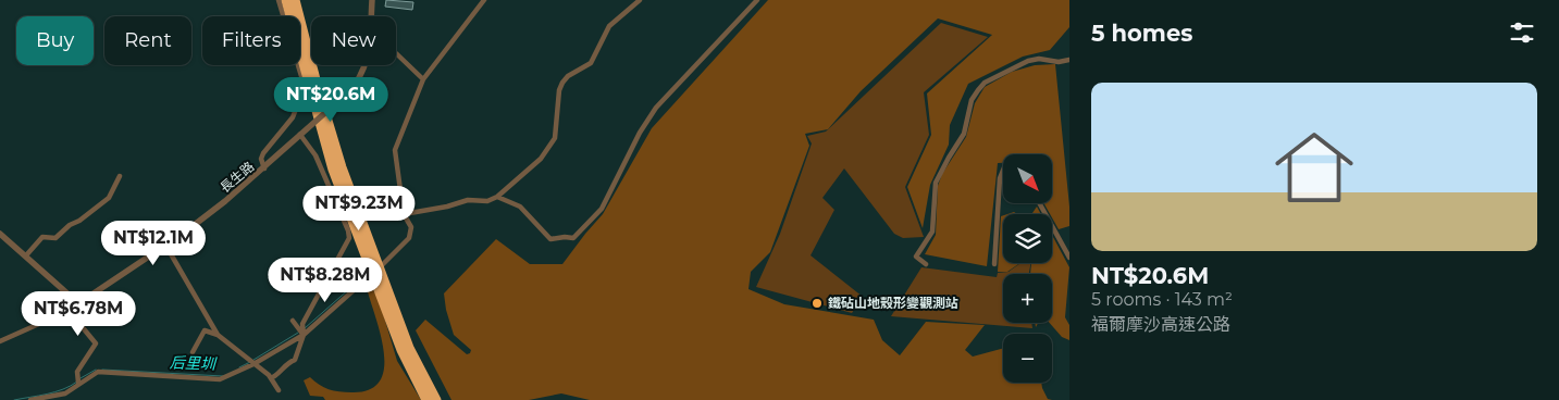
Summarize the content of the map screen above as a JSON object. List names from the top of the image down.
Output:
{
  "streets": {
    "street": ["長生路"]
  },
  "water": ["后里圳"],
  "places": ["鐵砧山地殼形變觀測站"],
  "north": "bottom right",
  "page": {
    "heading": "5 homes",
    "chip": [
      "Buy",
      "Rent",
      "Filters",
      "New"
    ],
    "list": [
      {
        "name": "NT$20.6M",
        "note": "5 rooms · 143 m² · 福爾摩沙高速公路"
      }
    ],
    "price": [
      "NT$20.6M",
      "NT$9.23M",
      "NT$12.1M",
      "NT$8.28M",
      "NT$6.78M"
    ],
    "map_buttons": ["+", "−"]
  }
}
